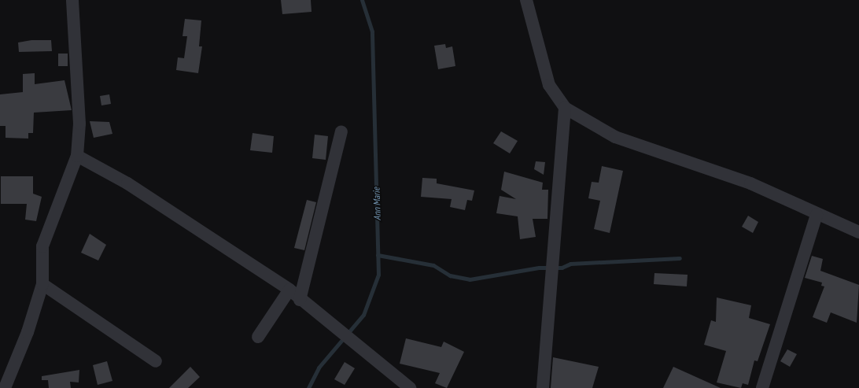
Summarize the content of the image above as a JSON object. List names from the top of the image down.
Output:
{
  "water": ["Ann Marie"]
}
